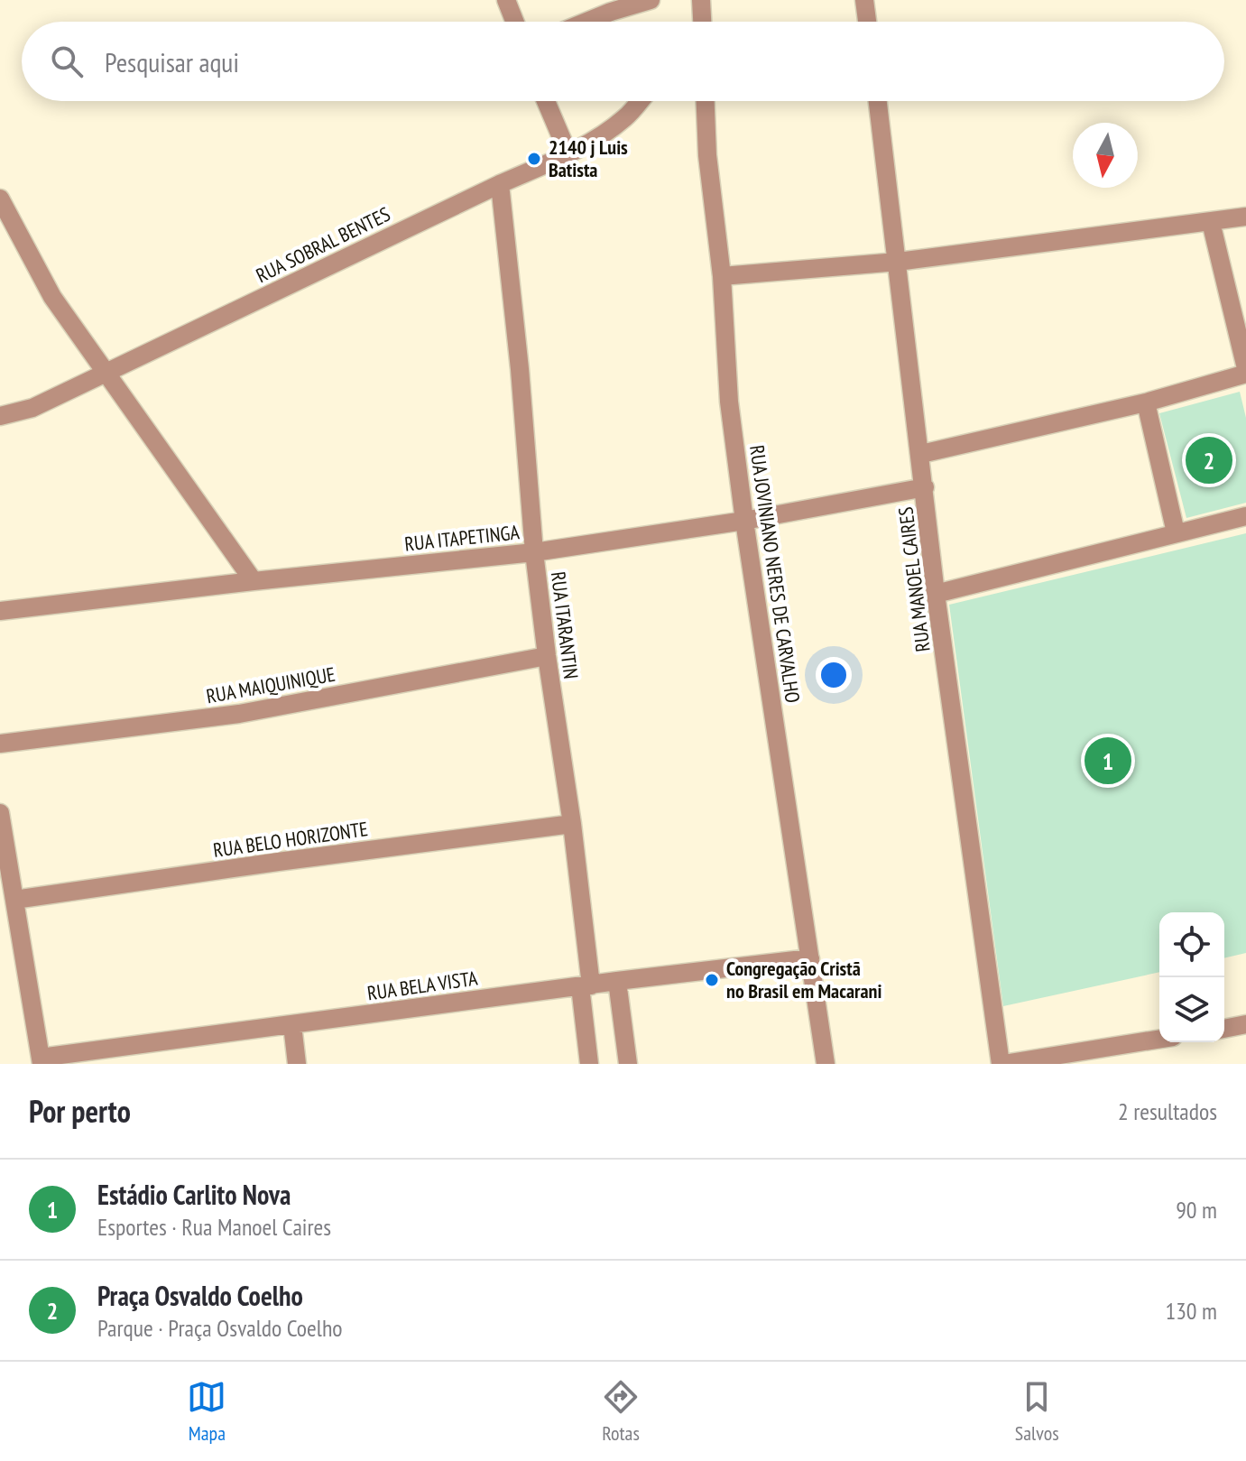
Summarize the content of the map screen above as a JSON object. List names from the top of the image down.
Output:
{
  "streets": {
    "street": [
      "RUA SOBRAL BENTES",
      "RUA ITAPETINGA",
      "RUA JOVINIANO NERES DE CARVALHO",
      "RUA MANOEL CAIRES",
      "RUA ITARANTIN",
      "RUA MAIQUINIQUE",
      "RUA BELO HORIZONTE",
      "RUA BELA VISTA"
    ]
  },
  "crossings": [
    ["RUA SOBRAL BENTES", "RUA ITARANTIN"],
    ["RUA ITAPETINGA", "RUA JOVINIANO NERES DE CARVALHO"],
    ["RUA ITAPETINGA", "RUA MANOEL CAIRES"],
    ["RUA ITAPETINGA", "RUA ITARANTIN"],
    ["RUA JOVINIANO NERES DE CARVALHO", "RUA BELA VISTA"],
    ["RUA ITARANTIN", "RUA MAIQUINIQUE"],
    ["RUA ITARANTIN", "RUA BELO HORIZONTE"],
    ["RUA ITARANTIN", "RUA BELA VISTA"]
  ],
  "places": ["2140 j Luis Batista", "Congregação Cristã no Brasil em Macarani"],
  "north": "bottom",
  "page": {
    "search": "Pesquisar aqui",
    "pins": ["2", "1"],
    "heading": ["Por perto", "2 resultados"],
    "list": [
      {
        "mark": "1",
        "name": "Estádio Carlito Nova",
        "note": "Esportes · Rua Manoel Caires",
        "value": "90 m"
      },
      {
        "mark": "2",
        "name": "Praça Osvaldo Coelho",
        "note": "Parque · Praça Osvaldo Coelho",
        "value": "130 m"
      }
    ],
    "nav": ["Mapa", "Rotas", "Salvos"]
  }
}
